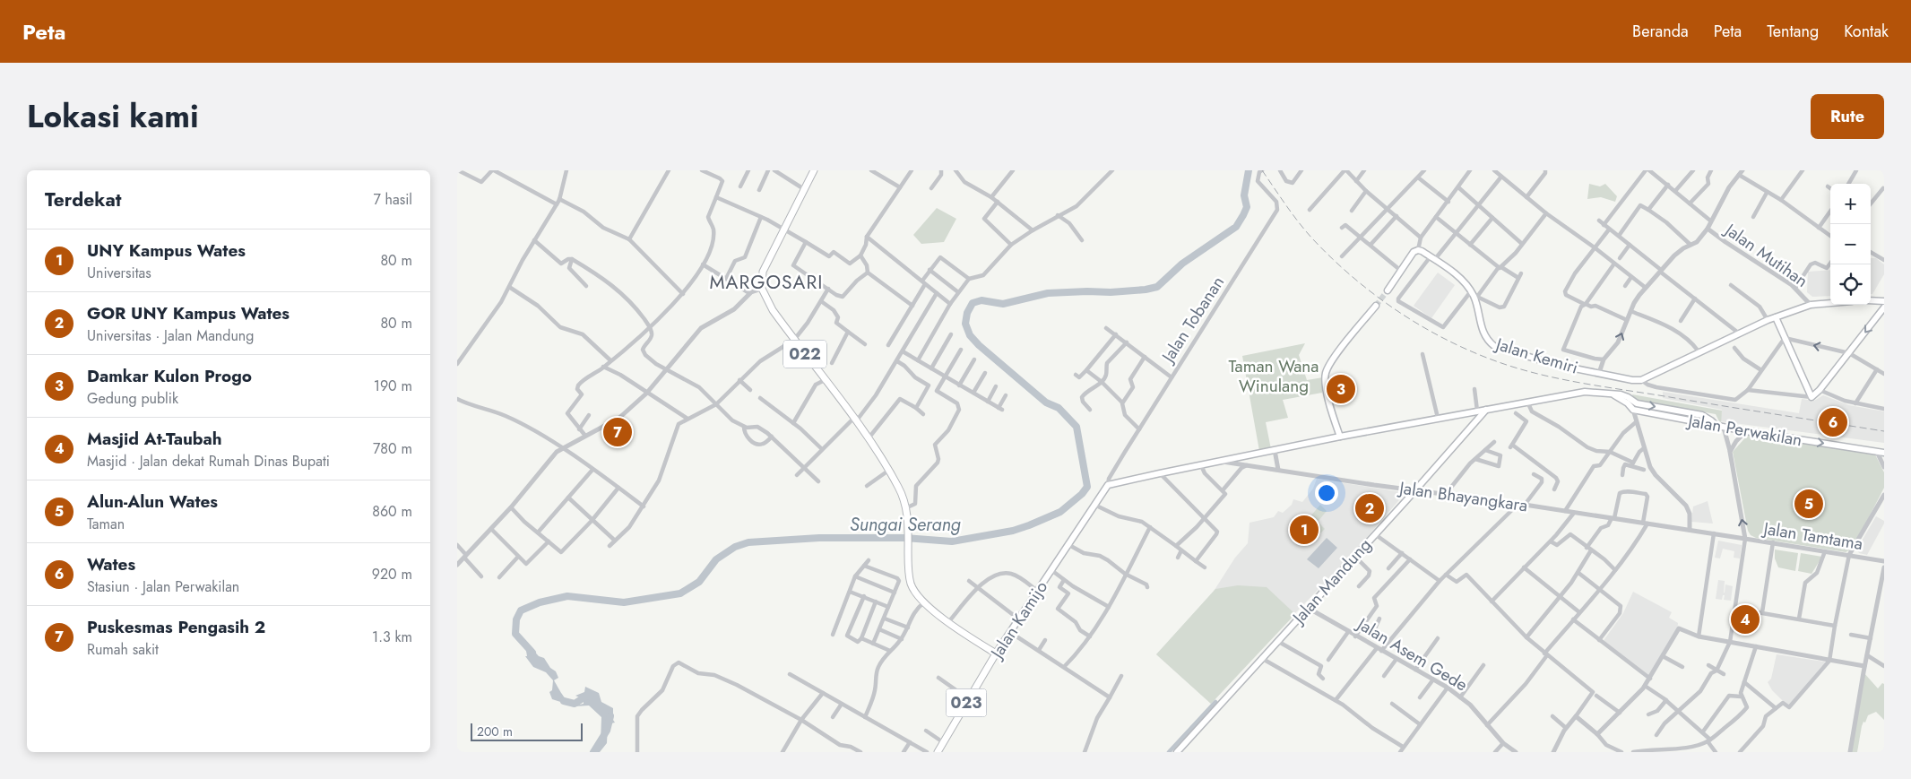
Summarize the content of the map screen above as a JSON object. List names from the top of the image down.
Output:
{
  "streets": {
    "main road": [
      "022",
      "Jalan Kemiri",
      "Jalan Perwakilan",
      "Jalan Bhayangkara",
      "Jalan Mandung",
      "Jalan Kamijo",
      "023"
    ],
    "street": [
      "Jalan Mutihan",
      "Jalan Tobanan",
      "Jalan Tamtama",
      "Jalan Asem Gede"
    ]
  },
  "crossings": [
    ["Jalan Tobanan", "Jalan Bhayangkara"],
    ["Jalan Tobanan", "Jalan Kamijo"],
    ["022", "Jalan Kamijo"],
    ["Jalan Perwakilan", "Jalan Tamtama"],
    ["Jalan Bhayangkara", "Jalan Tamtama"],
    ["Jalan Bhayangkara", "Jalan Mandung"],
    ["Jalan Bhayangkara", "Jalan Kamijo"],
    ["Jalan Mandung", "Jalan Asem Gede"]
  ],
  "one_way": ["Jalan Perwakilan"],
  "districts": ["MARGOSARI"],
  "water": ["Sungai Serang"],
  "parks": ["Taman Wana Winulang"],
  "scale_bar": "200 m",
  "page": {
    "header": "Peta",
    "nav": [
      "Beranda",
      "Peta",
      "Tentang",
      "Kontak"
    ],
    "title": "Lokasi kami",
    "buttons": "Rute",
    "heading": ["Terdekat", "7 hasil"],
    "map_buttons": ["+", "−"],
    "list": [
      {
        "mark": "1",
        "name": "UNY Kampus Wates",
        "note": "Universitas",
        "value": "80 m"
      },
      {
        "mark": "2",
        "name": "GOR UNY Kampus Wates",
        "note": "Universitas · Jalan Mandung",
        "value": "80 m"
      },
      {
        "mark": "3",
        "name": "Damkar Kulon Progo",
        "note": "Gedung publik",
        "value": "190 m"
      },
      {
        "mark": "4",
        "name": "Masjid At-Taubah",
        "note": "Masjid · Jalan dekat Rumah Dinas Bupati",
        "value": "780 m"
      },
      {
        "mark": "5",
        "name": "Alun-Alun Wates",
        "note": "Taman",
        "value": "860 m"
      },
      {
        "mark": "6",
        "name": "Wates",
        "note": "Stasiun · Jalan Perwakilan",
        "value": "920 m"
      },
      {
        "mark": "7",
        "name": "Puskesmas Pengasih 2",
        "note": "Rumah sakit",
        "value": "1.3 km"
      }
    ],
    "pins": [
      "3",
      "6",
      "7",
      "5",
      "2",
      "1",
      "4"
    ],
    "scale": "200 m"
  }
}
